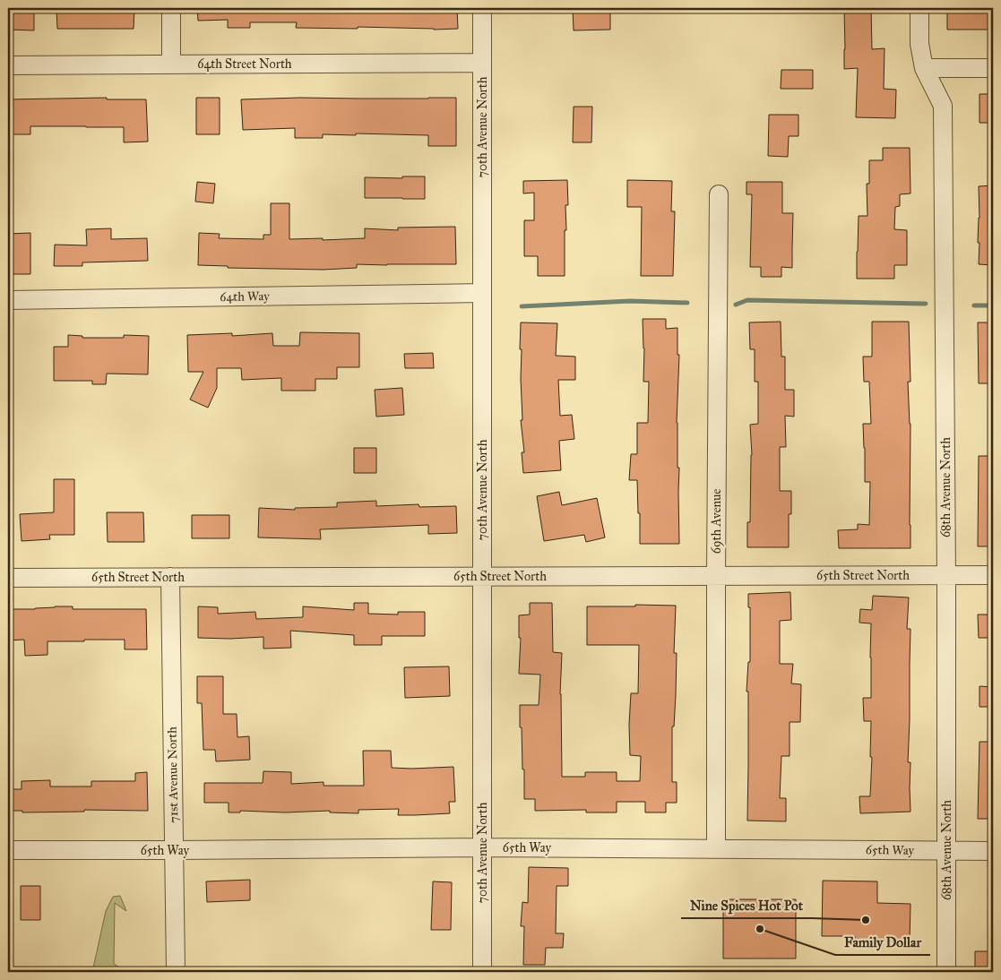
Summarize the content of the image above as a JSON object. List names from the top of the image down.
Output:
{
  "streets": {
    "street": [
      "64th Street North",
      "70th Avenue North",
      "64th Way",
      "68th Avenue North",
      "69th Avenue",
      "65th Street North",
      "71st Avenue North",
      "65th Way"
    ]
  },
  "crossings": [
    ["64th Street North", "70th Avenue North"],
    ["70th Avenue North", "64th Way"],
    ["70th Avenue North", "65th Street North"],
    ["70th Avenue North", "65th Way"],
    ["68th Avenue North", "65th Street North"],
    ["68th Avenue North", "65th Way"],
    ["69th Avenue", "65th Street North"],
    ["69th Avenue", "65th Way"],
    ["65th Street North", "71st Avenue North"],
    ["71st Avenue North", "65th Way"]
  ],
  "places": ["Nine Spices Hot Pot", "Family Dollar"]
}
